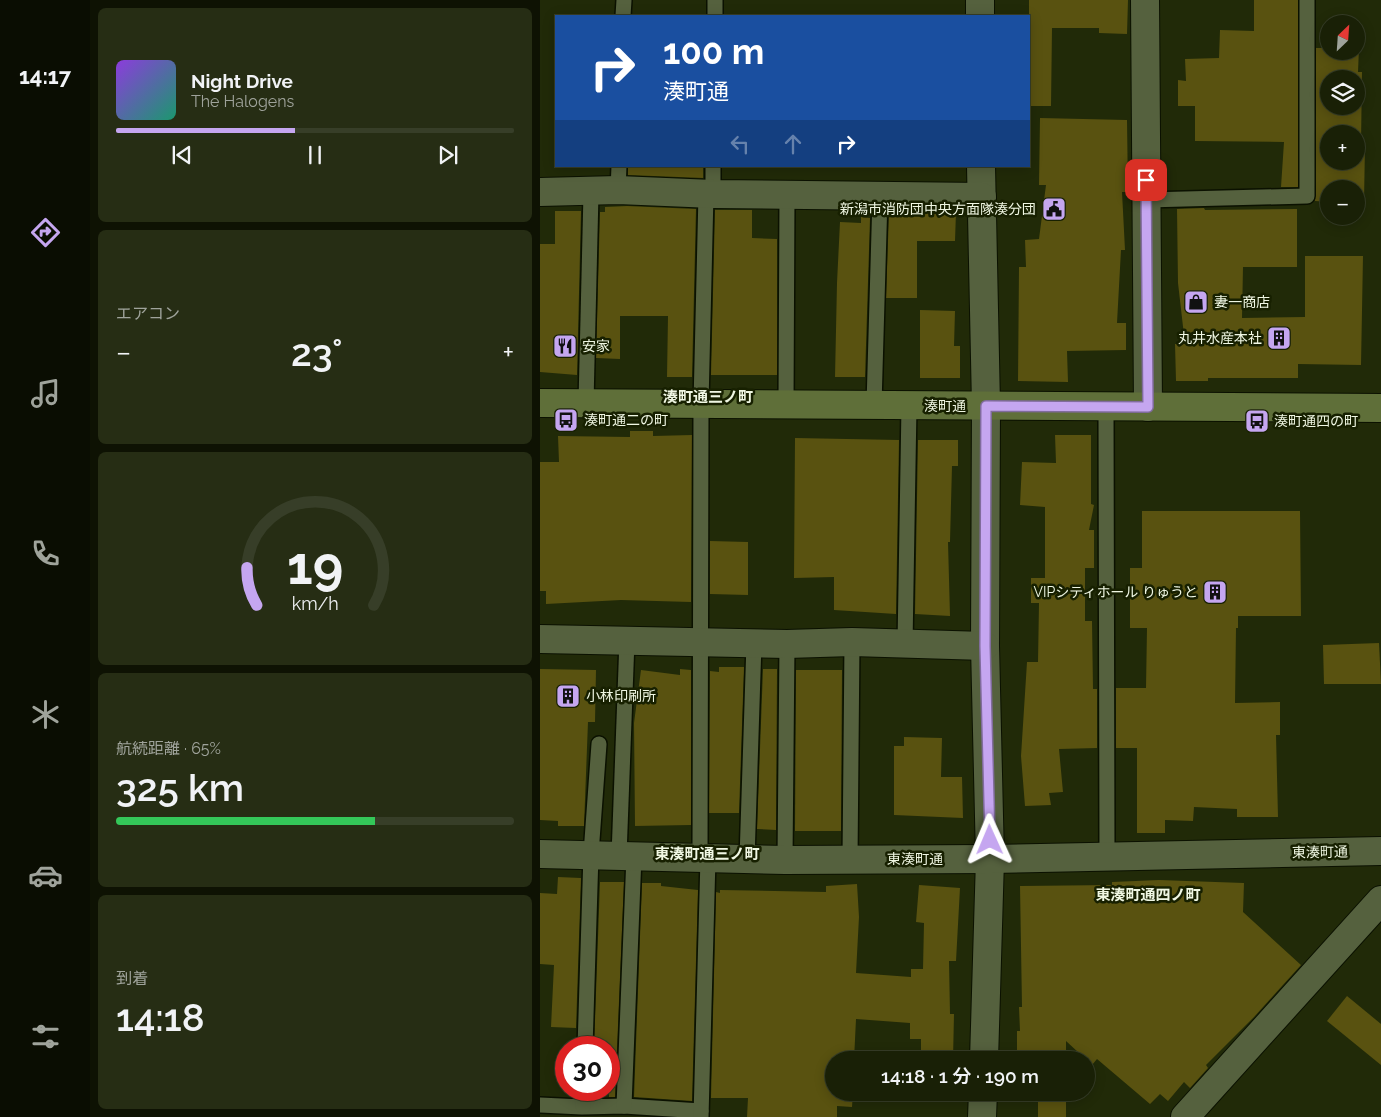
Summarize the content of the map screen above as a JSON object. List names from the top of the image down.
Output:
{
  "streets": {
    "main road": ["湊町通"],
    "street": ["東湊町通"]
  },
  "districts": ["湊町通三ノ町", "東湊町通三ノ町", "東湊町通四ノ町"],
  "places": {
    "public building": ["新潟市消防団中央方面隊湊分団"],
    "shop": ["妻一商店"],
    "building": ["丸井水産本社", "VIPシティホール りゅうと", "小林印刷所"],
    "restaurant": ["安家"],
    "bus stop": ["湊町通二の町", "湊町通四の町"]
  },
  "north": "top right",
  "page": {
    "tabs": "14:17",
    "map_buttons": ["+", "−"],
    "turn": ["100 m", "湊町通"],
    "song": ["Night Drive", "The Halogens"],
    "tile": [
      "エアコン",
      ["航続距離 · 65%", "325 km"],
      ["到着", "14:18"]
    ],
    "heat": ["−", "23°", "+"],
    "limit": "30",
    "trip": "14:18 · 1 分 · 190 m",
    "gauge": ["19", "km/h"]
  }
}
